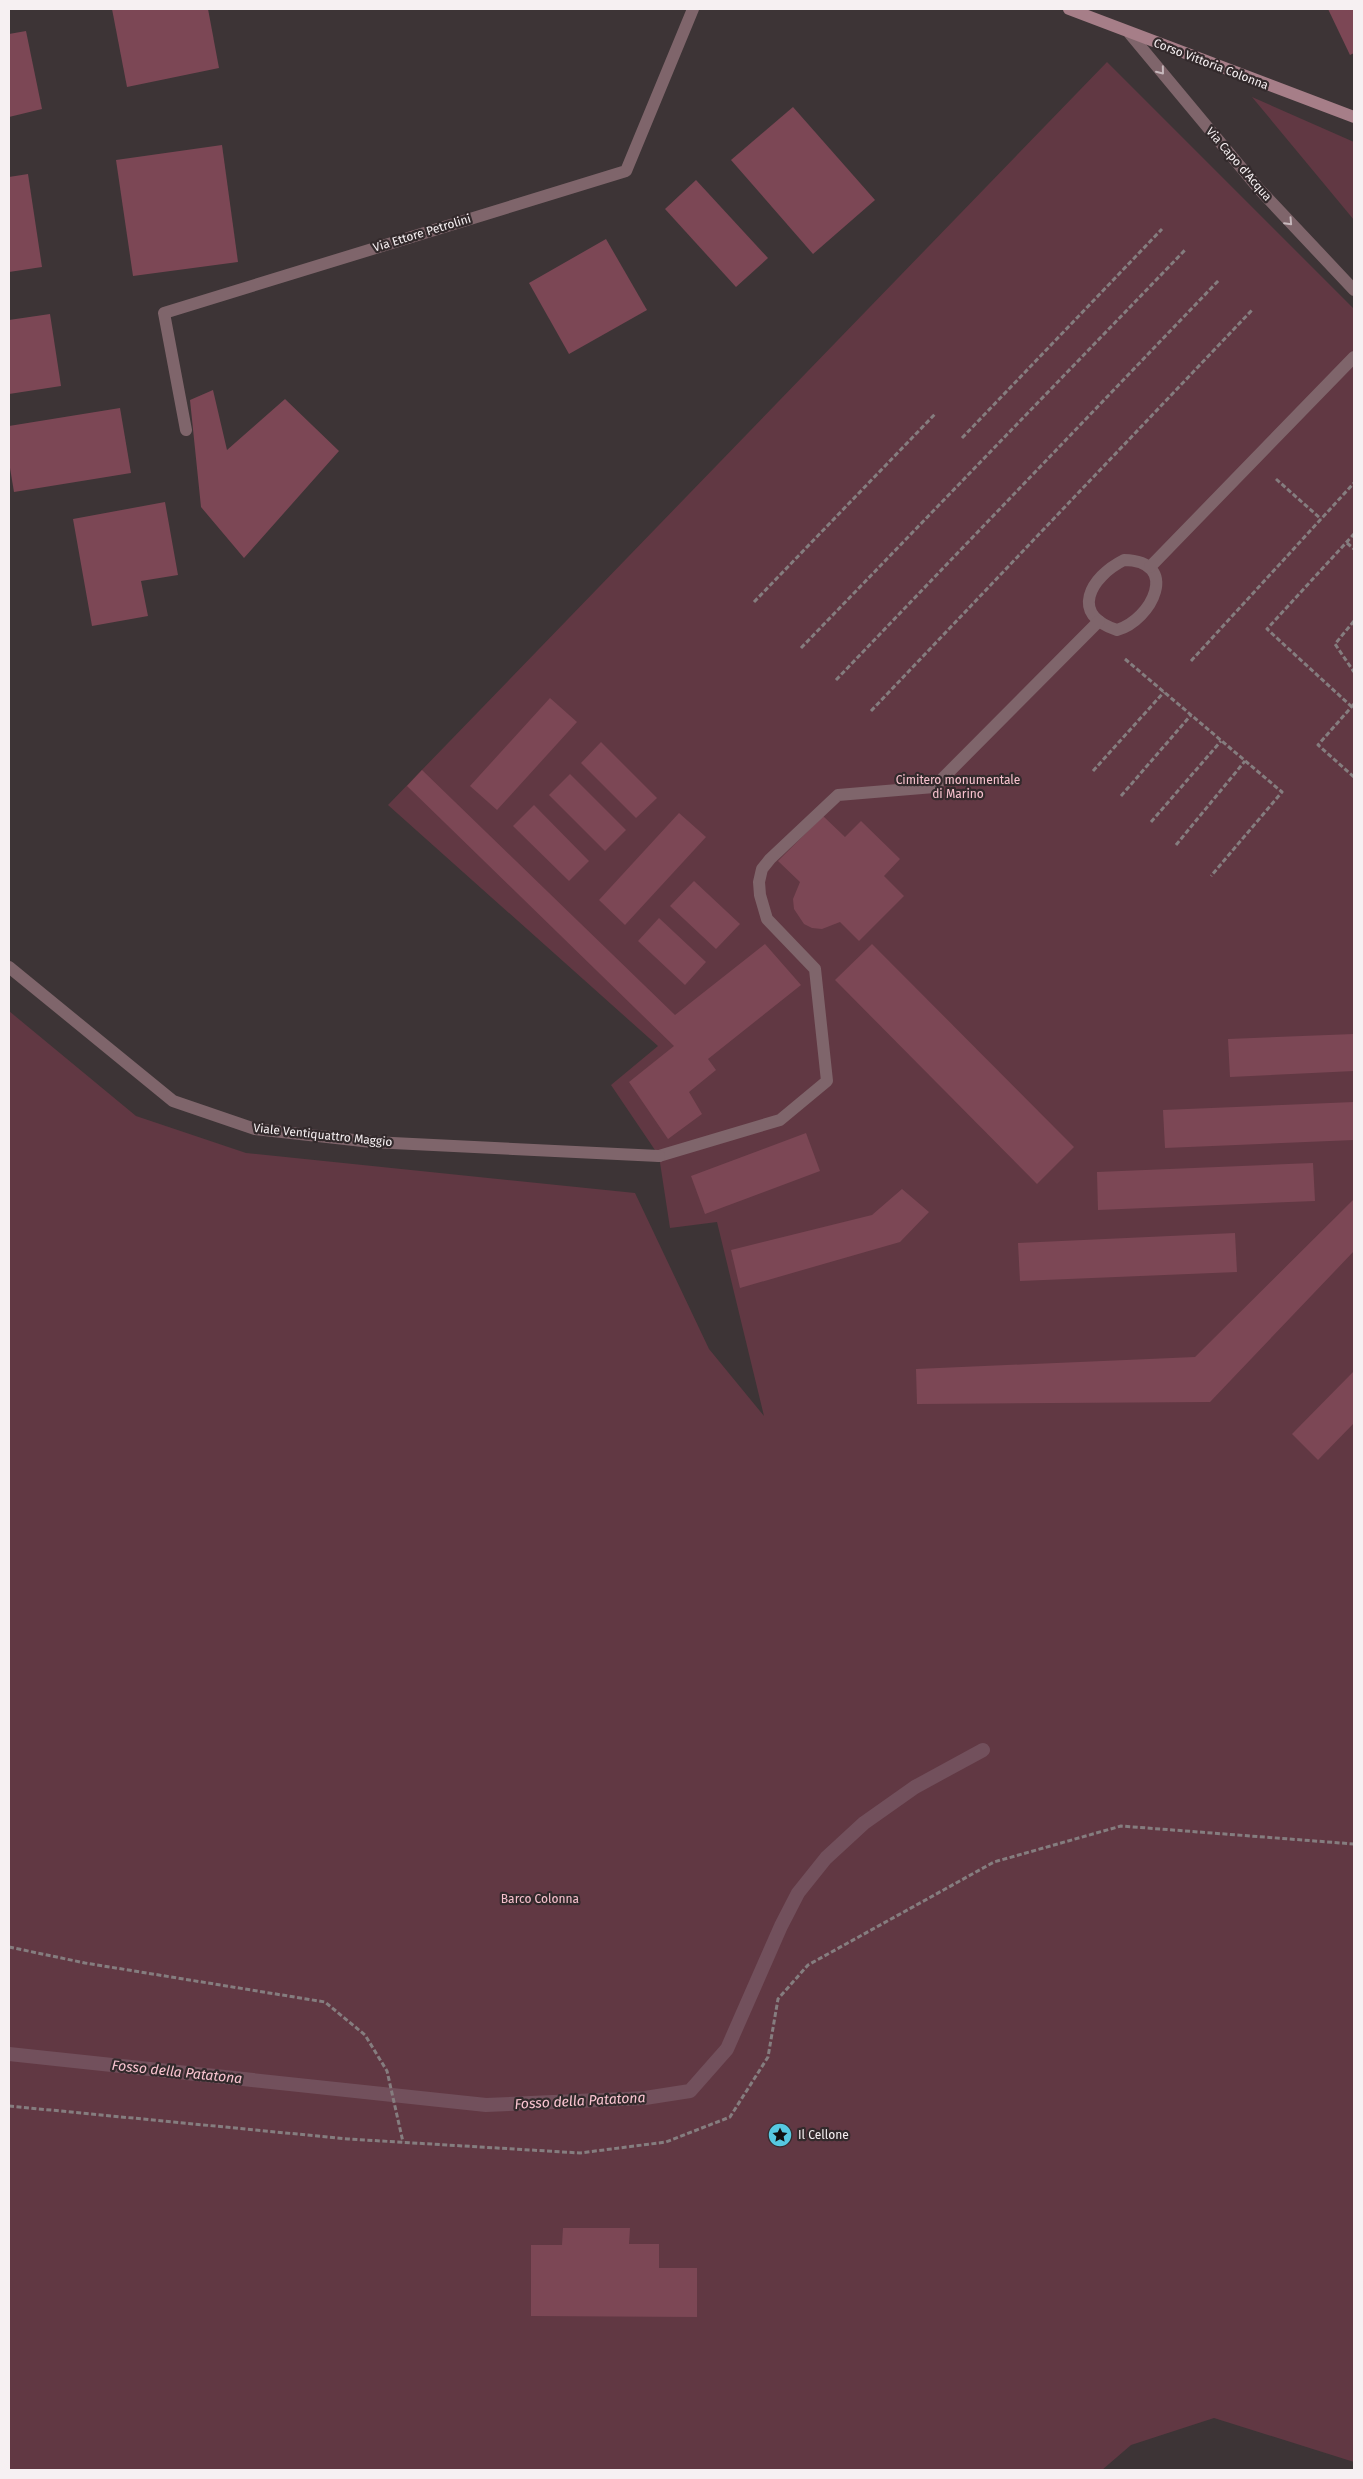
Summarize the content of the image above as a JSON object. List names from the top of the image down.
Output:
{
  "streets": {
    "main road": ["Corso Vittoria Colonna"],
    "street": ["Via Capo d'Acqua", "Via Ettore Petrolini", "Viale Ventiquattro Maggio"]
  },
  "crossings": [
    ["Corso Vittoria Colonna", "Via Capo d'Acqua"]
  ],
  "one_way": ["Via Capo d'Acqua"],
  "water": ["Fosso della Patatona"],
  "parks": ["Cimitero monumentale di Marino", "Barco Colonna"],
  "places": {
    "place": ["Il Cellone"]
  }
}
